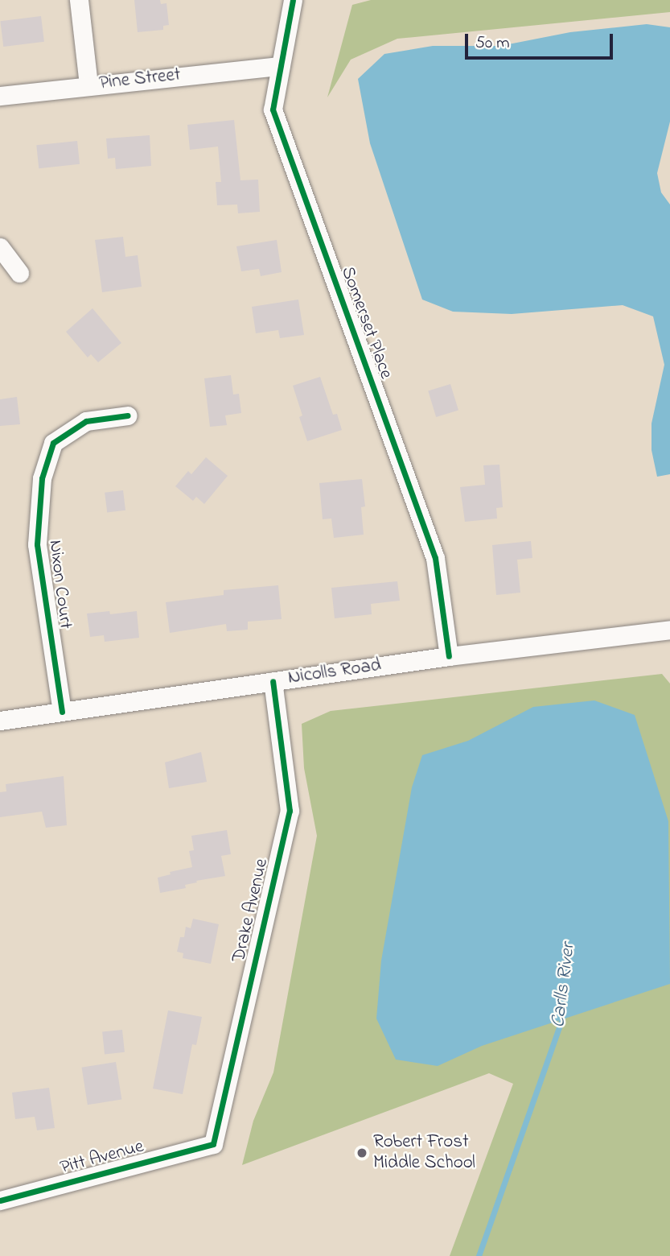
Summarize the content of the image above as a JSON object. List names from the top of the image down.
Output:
{
  "streets": {
    "street": [
      "Pine Street",
      "Somerset Place",
      "Nixon Court",
      "Nicolls Road",
      "Drake Avenue",
      "Pitt Avenue"
    ]
  },
  "crossings": [
    ["Pine Street", "Somerset Place"],
    ["Somerset Place", "Nicolls Road"],
    ["Nixon Court", "Nicolls Road"],
    ["Nicolls Road", "Drake Avenue"],
    ["Drake Avenue", "Pitt Avenue"]
  ],
  "water": ["Carlls River"],
  "places": ["Robert Frost Middle School"],
  "scale_bar": "50 m"
}
